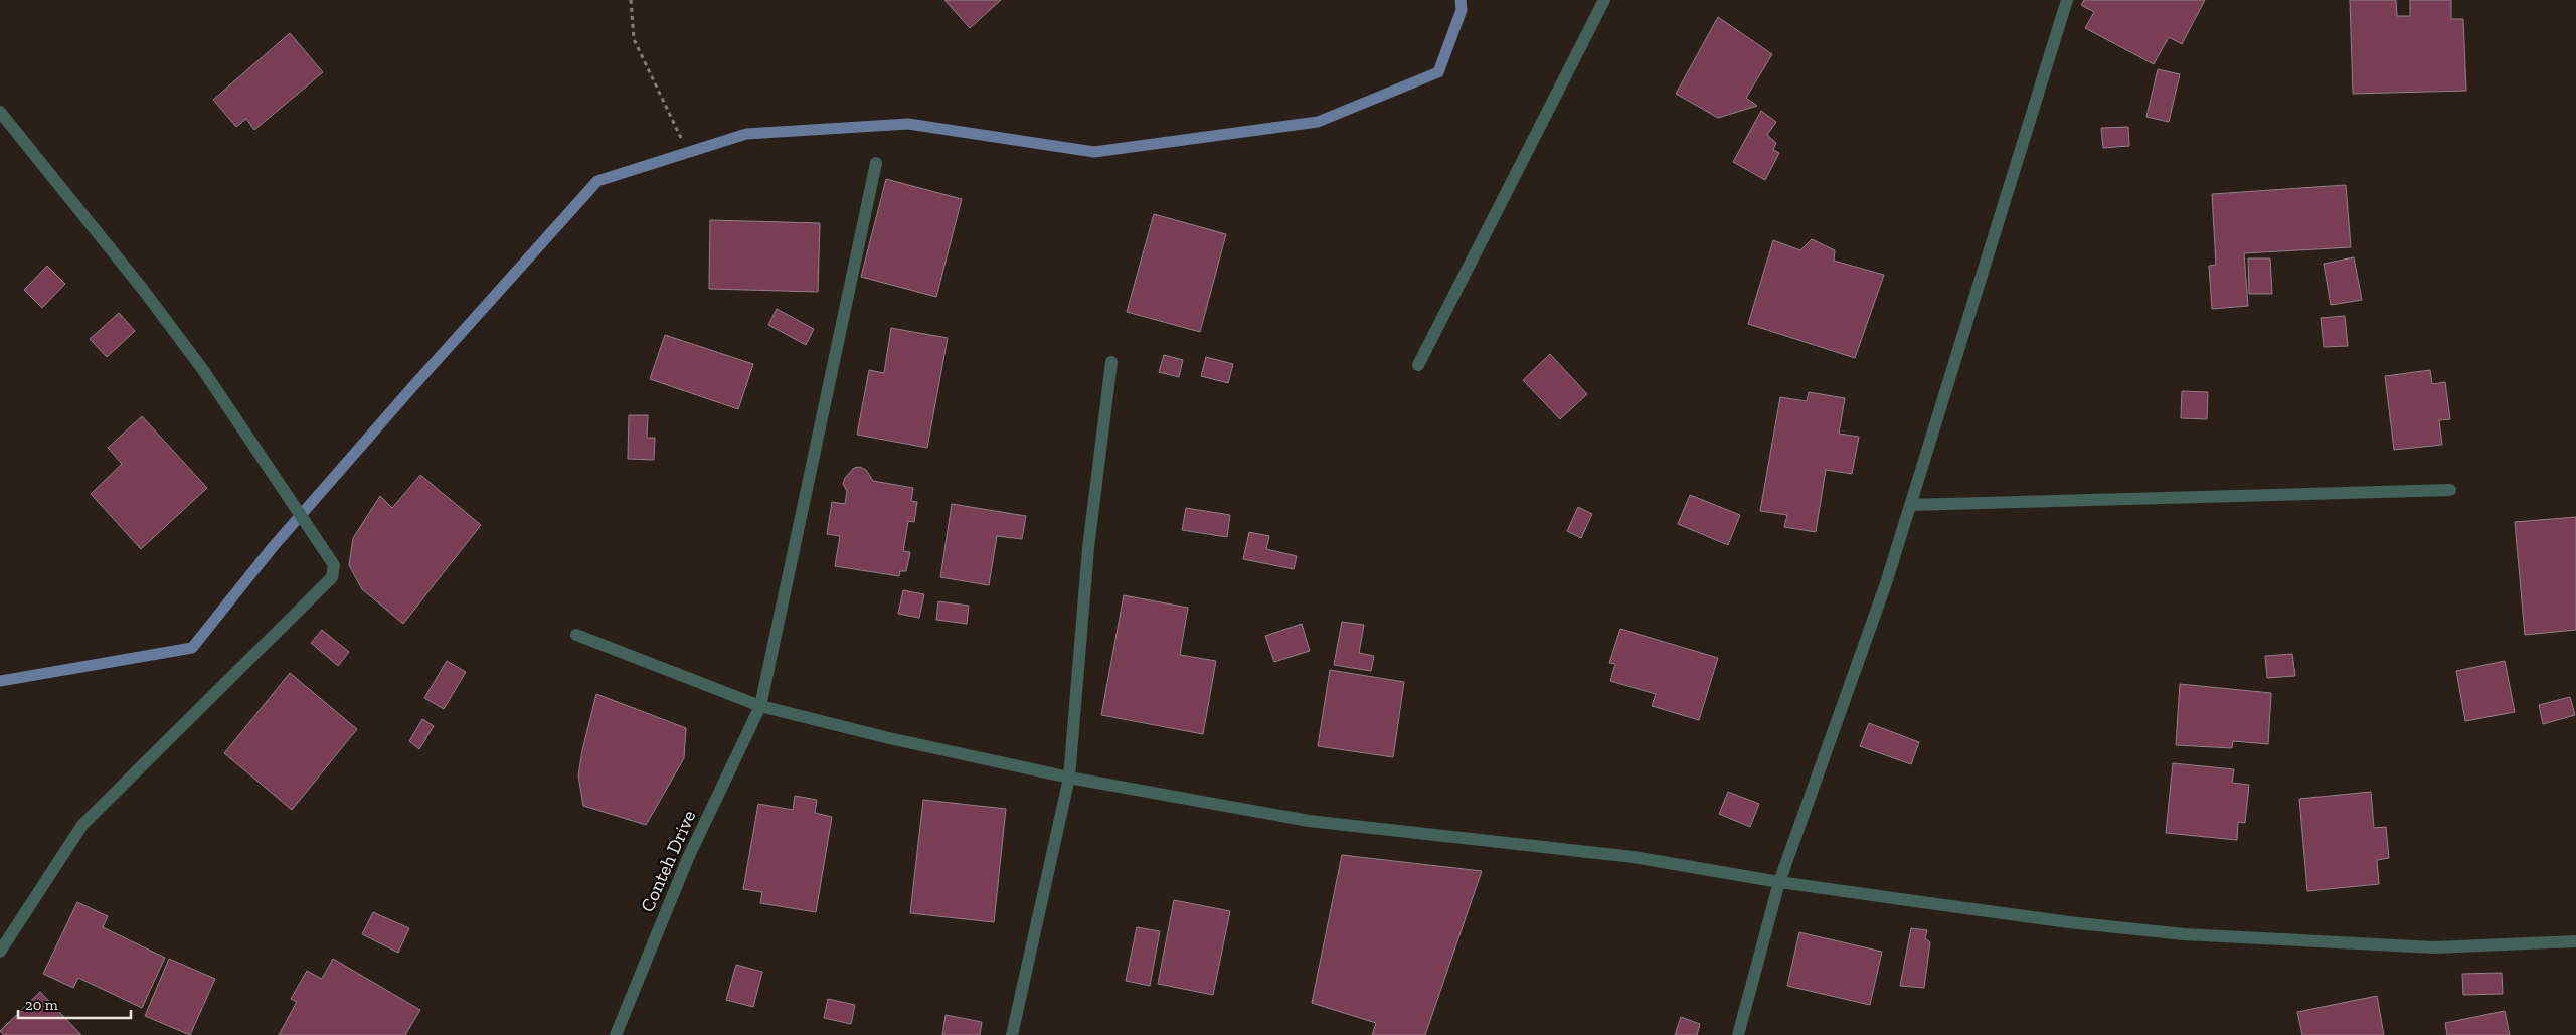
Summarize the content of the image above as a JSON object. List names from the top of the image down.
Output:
{
  "streets": {
    "street": ["Conteh Drive"]
  },
  "scale_bar": "20 m"
}
